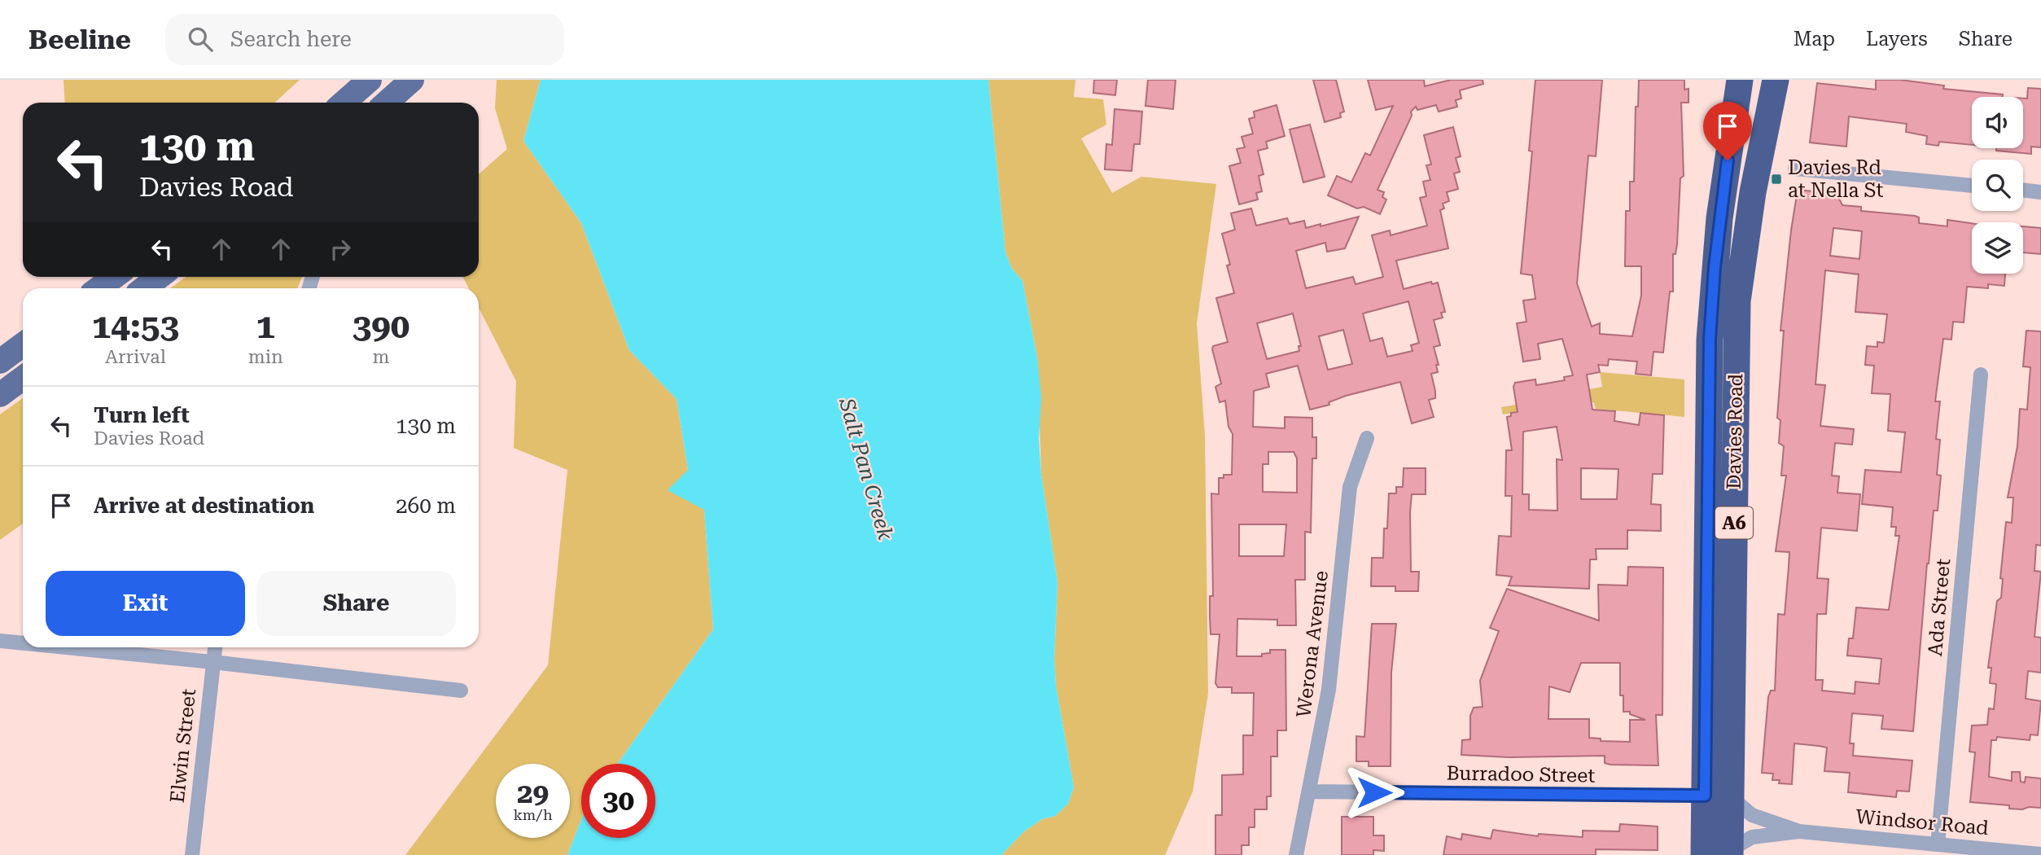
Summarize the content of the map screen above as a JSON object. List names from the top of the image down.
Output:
{
  "streets": {
    "highway": ["Davies Road", "A6"],
    "street": [
      "Ada Street",
      "Werona Avenue",
      "Elwin Street",
      "Burradoo Street",
      "Windsor Road"
    ]
  },
  "crossings": [
    ["Davies Road", "Burradoo Street"],
    ["Davies Road", "Windsor Road"],
    ["Ada Street", "Windsor Road"],
    ["Werona Avenue", "Burradoo Street"],
    ["Burradoo Street", "Windsor Road"]
  ],
  "water": ["Salt Pan Creek"],
  "places": {
    "transit": ["Davies Rd at Nella St"]
  },
  "page": {
    "header": "Beeline",
    "search": "Search here",
    "nav": ["Map", "Layers", "Share"],
    "turn": ["130 m", "Davies Road"],
    "eta": [
      "14:53",
      "Arrival",
      "1",
      "min",
      "390",
      "m"
    ],
    "list": [
      {
        "name": "Turn left",
        "note": "Davies Road",
        "value": "130 m"
      },
      {
        "name": "Arrive at destination",
        "value": "260 m"
      }
    ],
    "buttons": ["Exit", "Share"],
    "speed": "29 km/h",
    "limit": "30"
  }
}
